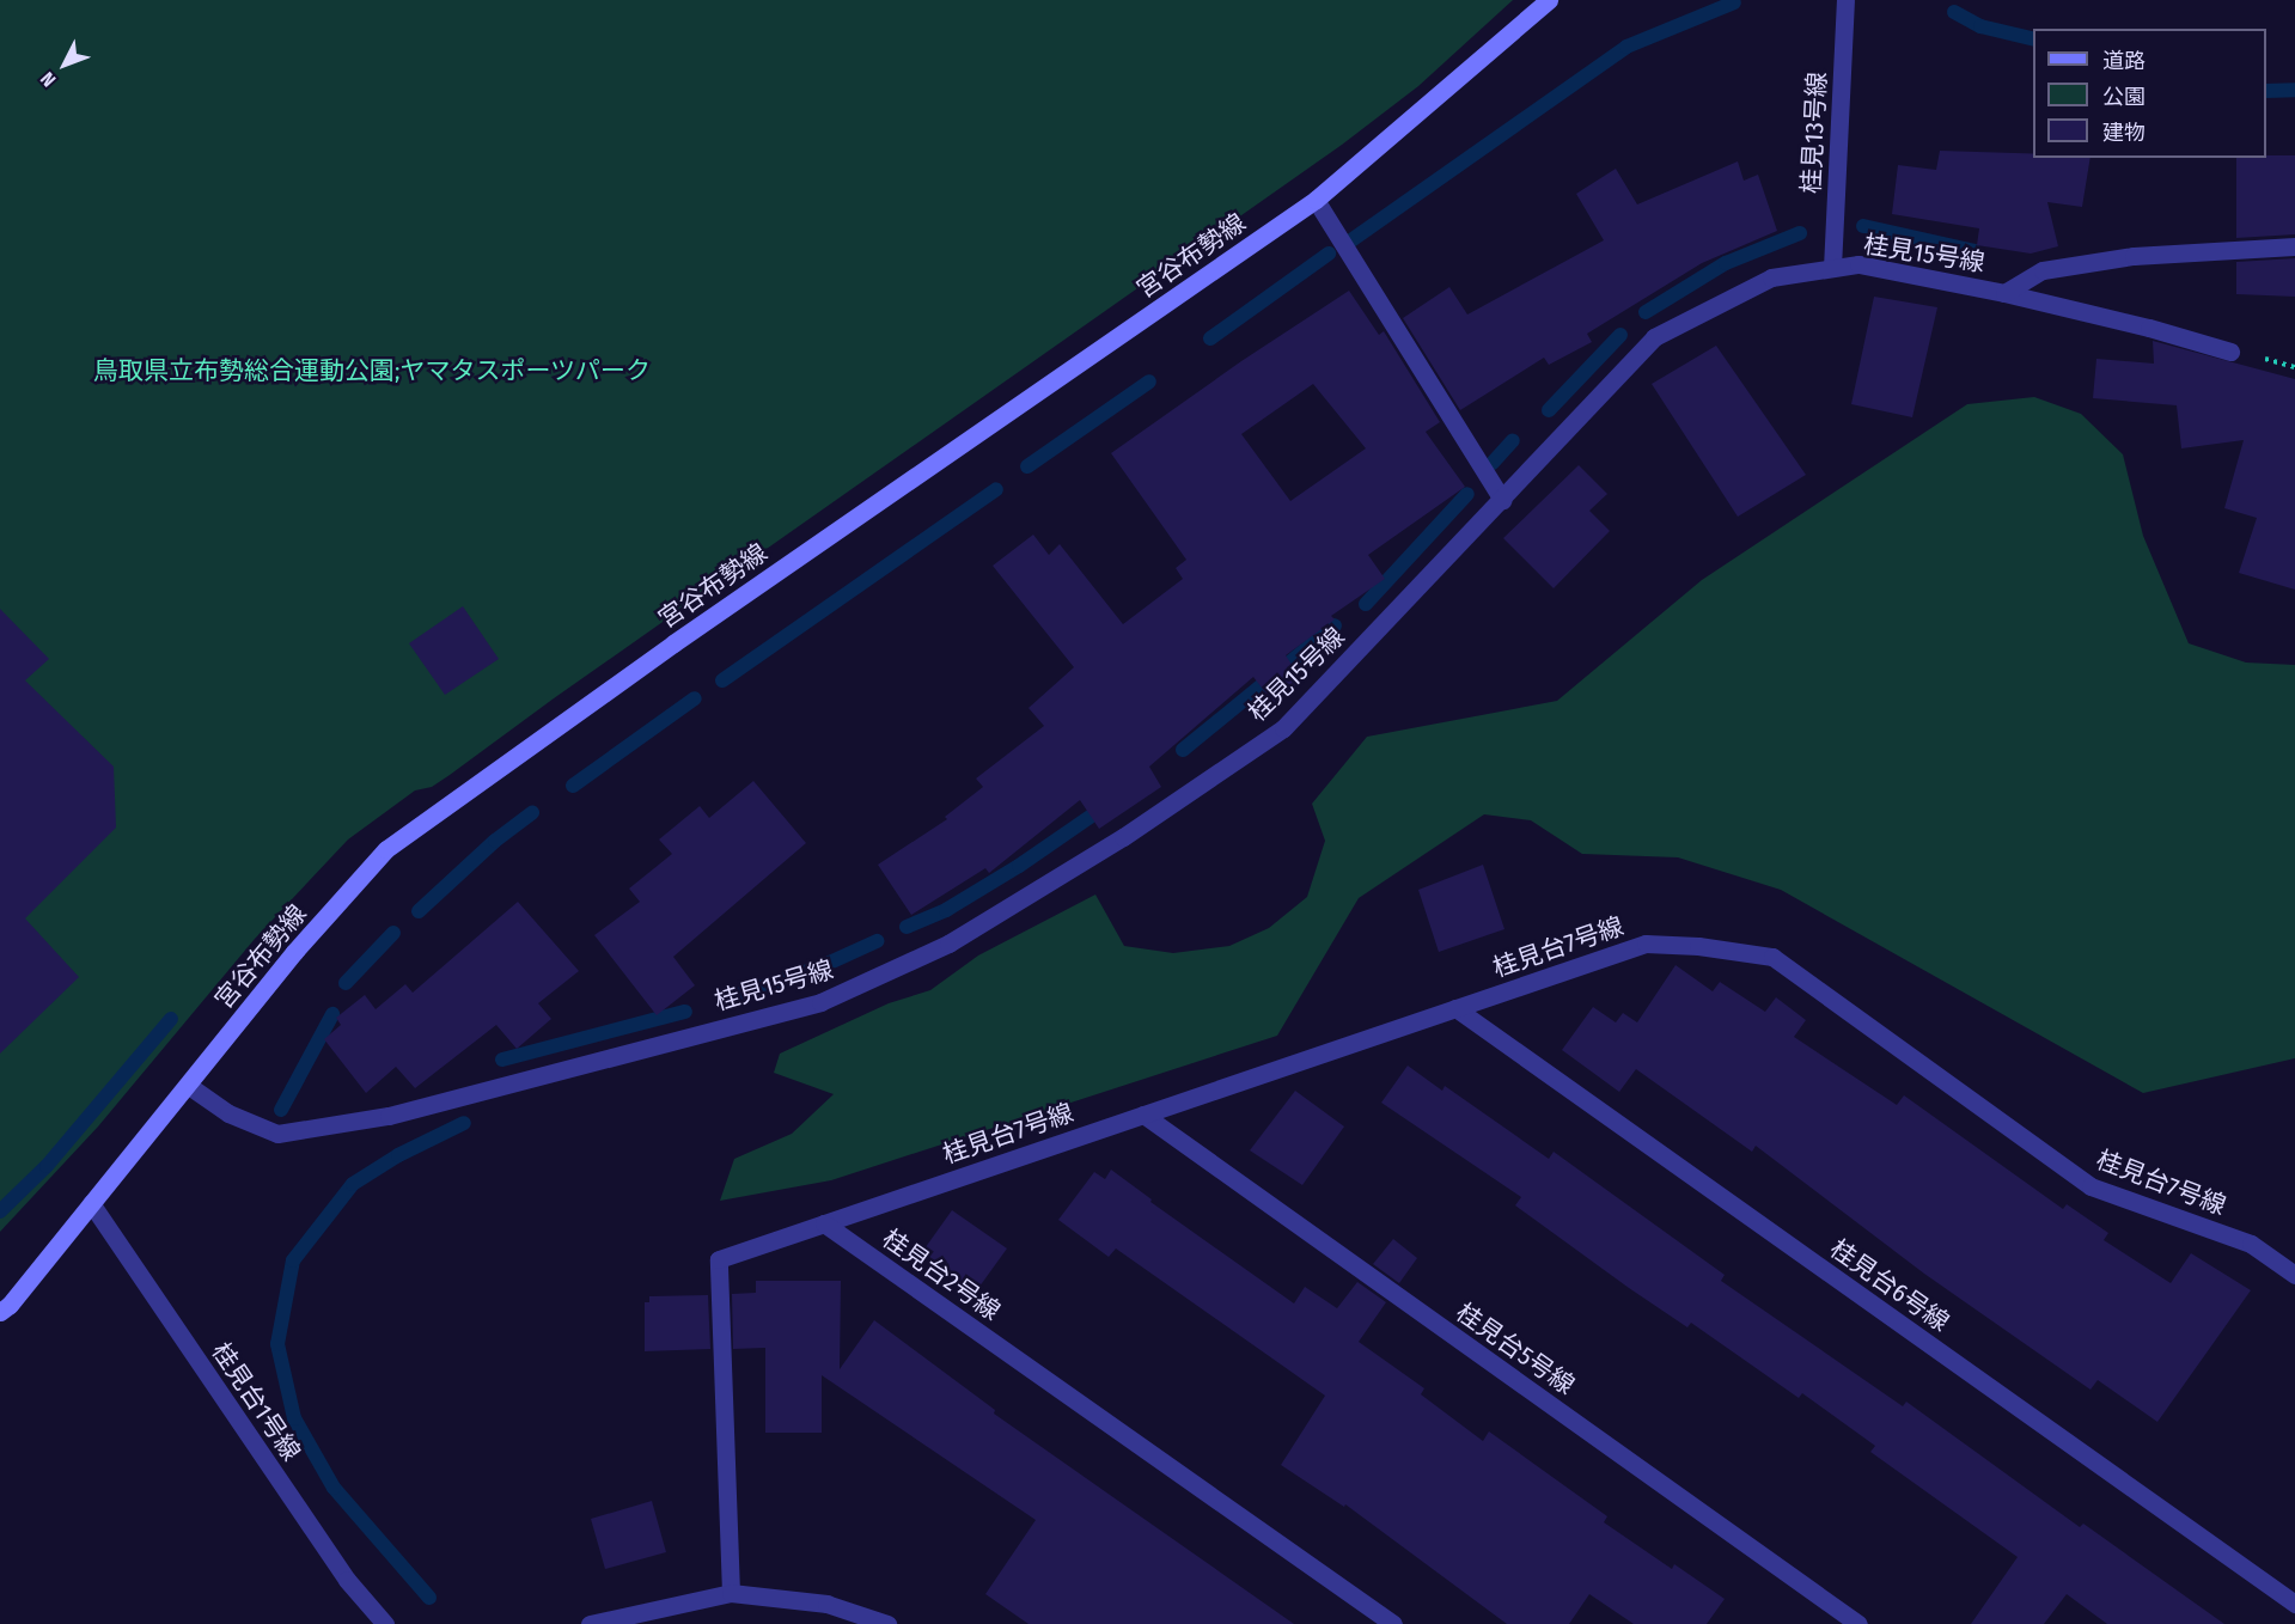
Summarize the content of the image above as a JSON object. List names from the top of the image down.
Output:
{
  "streets": {
    "street": [
      "桂見13号線",
      "桂見15号線",
      "宮谷布勢線",
      "桂見台7号線",
      "桂見台2号線",
      "桂見台6号線",
      "桂見台5号線",
      "桂見台1号線"
    ]
  },
  "crossings": [
    ["桂見13号線", "桂見15号線"],
    ["桂見15号線", "宮谷布勢線"],
    ["宮谷布勢線", "桂見台1号線"],
    ["桂見台7号線", "桂見台2号線"],
    ["桂見台7号線", "桂見台6号線"],
    ["桂見台7号線", "桂見台5号線"]
  ],
  "parks": ["鳥取県立布勢総合運動公園;ヤマタスポーツパーク"],
  "legend": ["道路", "公園", "建物"],
  "north": "bottom left"
}
